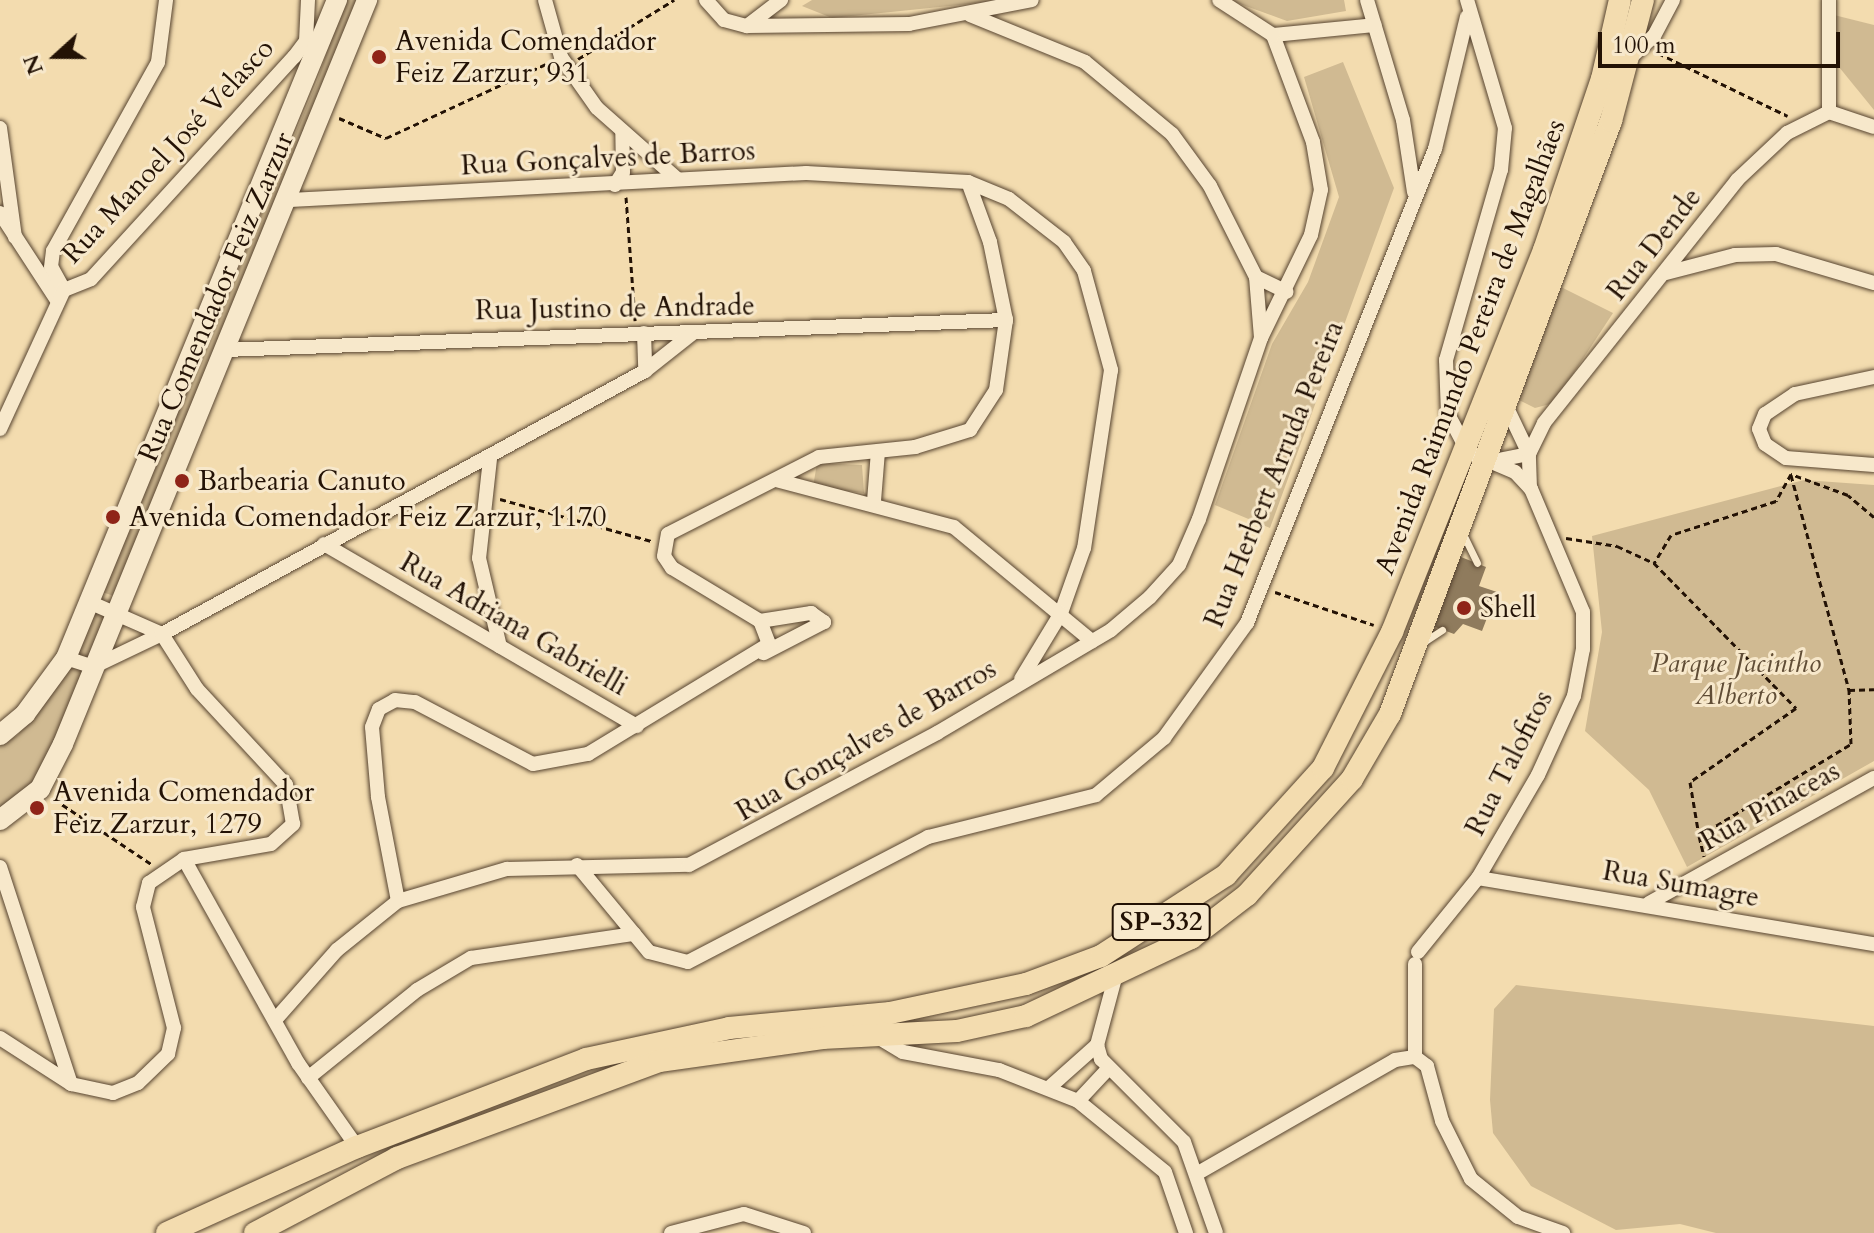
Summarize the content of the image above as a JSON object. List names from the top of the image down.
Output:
{
  "streets": {
    "main road": ["Rua Comendador Feiz Zarzur", "Avenida Raimundo Pereira de Magalhães", "SP-332"],
    "street": [
      "Rua Manoel José Velasco",
      "Rua Gonçalves de Barros",
      "Rua Dende",
      "Rua Justino de Andrade",
      "Rua Herbert Arruda Pereira",
      "Rua Adriana Gabrielli",
      "Rua Talofitos",
      "Rua Pinaceas",
      "Rua Sumagre"
    ]
  },
  "crossings": [
    ["Rua Manoel José Velasco", "Rua Comendador Feiz Zarzur"],
    ["Rua Gonçalves de Barros", "Rua Comendador Feiz Zarzur"],
    ["Rua Gonçalves de Barros", "Rua Herbert Arruda Pereira"],
    ["Rua Comendador Feiz Zarzur", "Rua Justino de Andrade"],
    ["Rua Talofitos", "Rua Sumagre"],
    ["Rua Pinaceas", "Rua Sumagre"]
  ],
  "parks": ["Parque Jacintho Alberto"],
  "places": [
    "Avenida Comendador Feiz Zarzur, 931",
    "Barbearia Canuto",
    "Avenida Comendador Feiz Zarzur, 1170",
    "Shell",
    "Avenida Comendador Feiz Zarzur, 1279"
  ],
  "scale_bar": "100 m",
  "north": "left"
}
